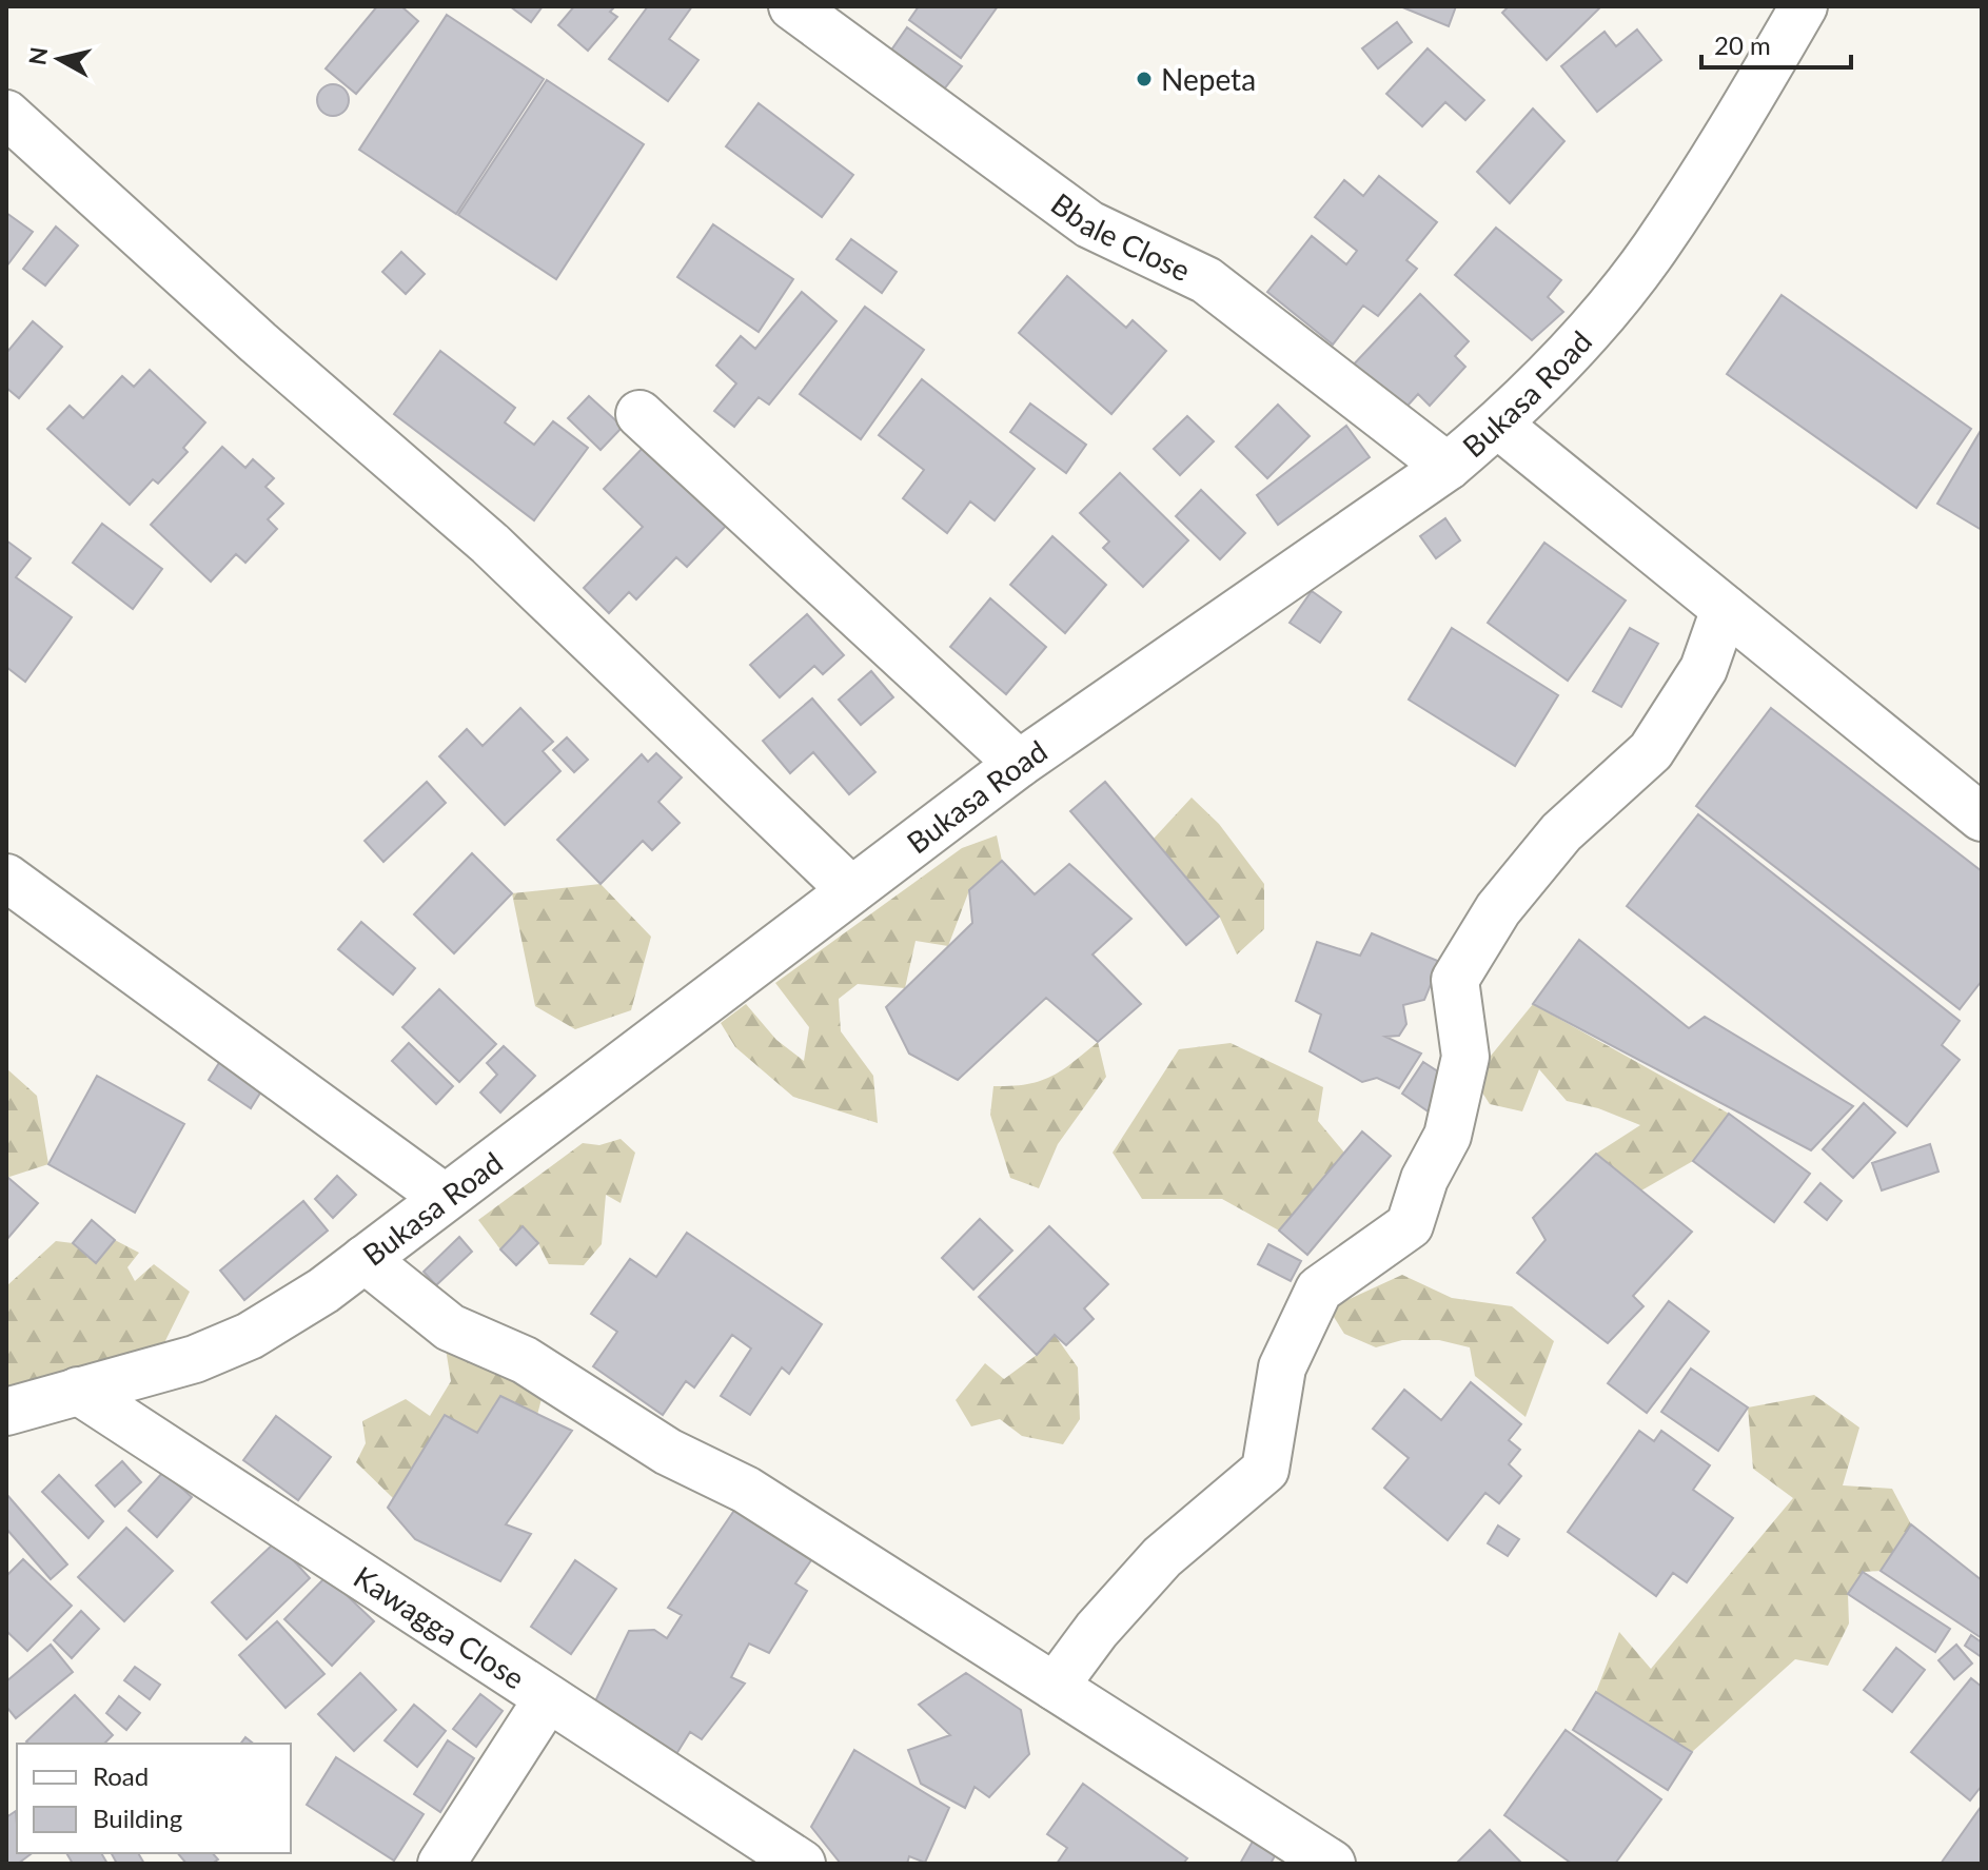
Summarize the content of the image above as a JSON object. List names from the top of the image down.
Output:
{
  "streets": {
    "street": ["Bbale Close", "Bukasa Road", "Kawagga Close"]
  },
  "crossings": [
    ["Bbale Close", "Bukasa Road"],
    ["Bukasa Road", "Kawagga Close"]
  ],
  "places": ["Nepeta"],
  "legend": ["Road", "Building"],
  "scale_bar": "20 m",
  "north": "left"
}
